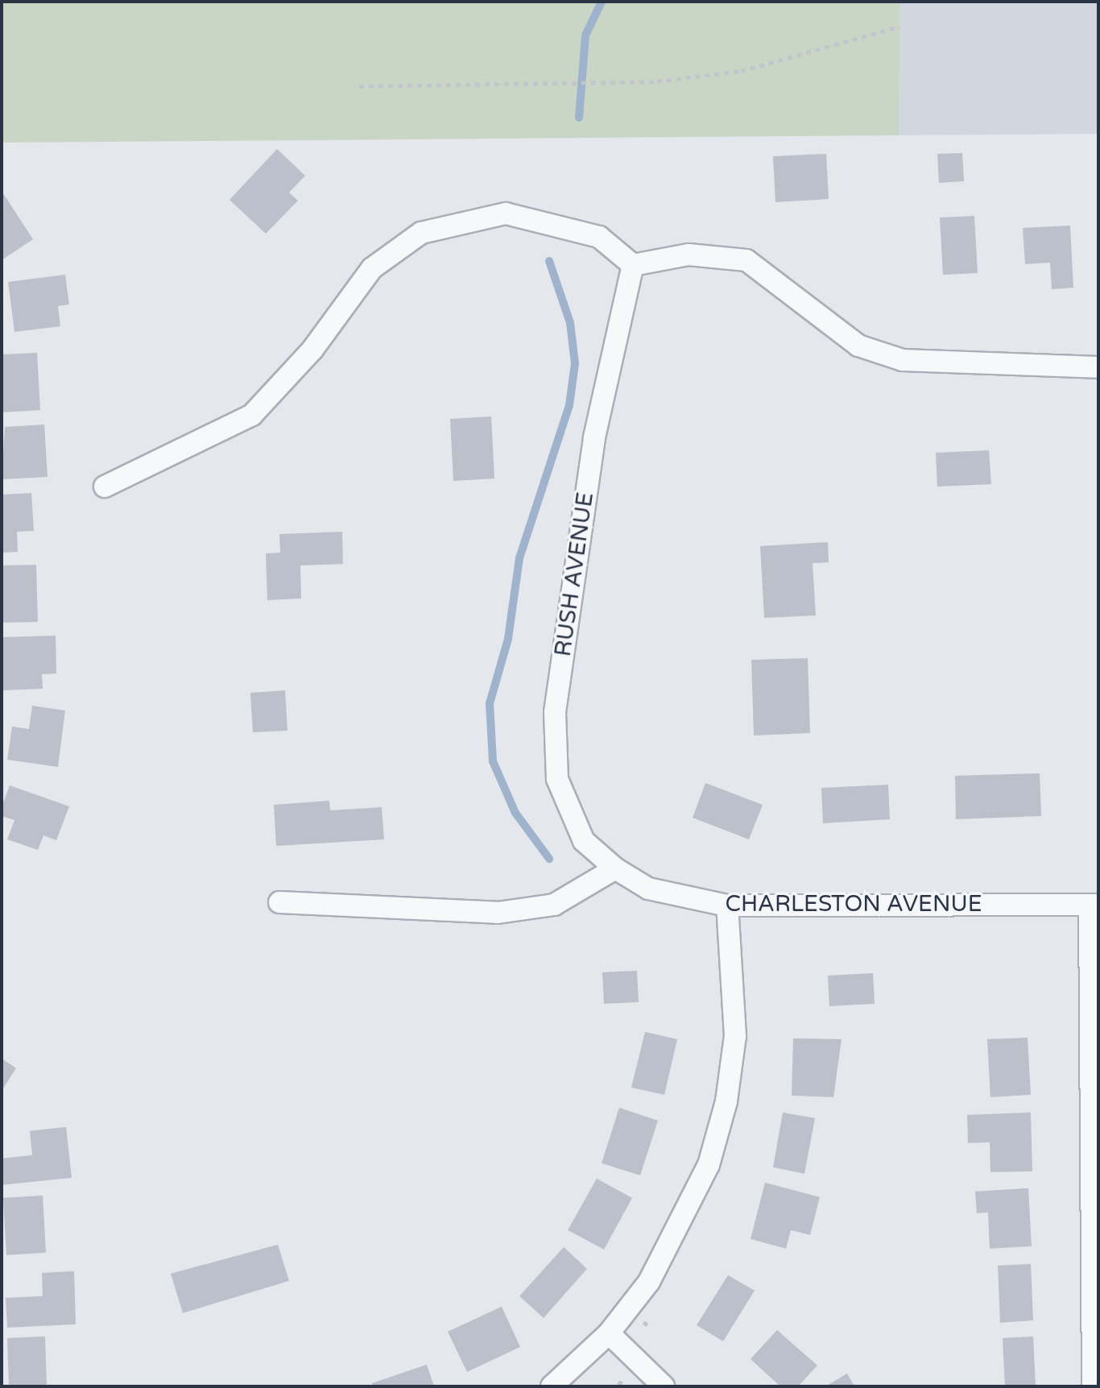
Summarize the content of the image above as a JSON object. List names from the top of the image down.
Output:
{
  "streets": {
    "street": ["RUSH AVENUE", "CHARLESTON AVENUE"]
  },
  "crossings": [
    ["RUSH AVENUE", "CHARLESTON AVENUE"]
  ]
}
